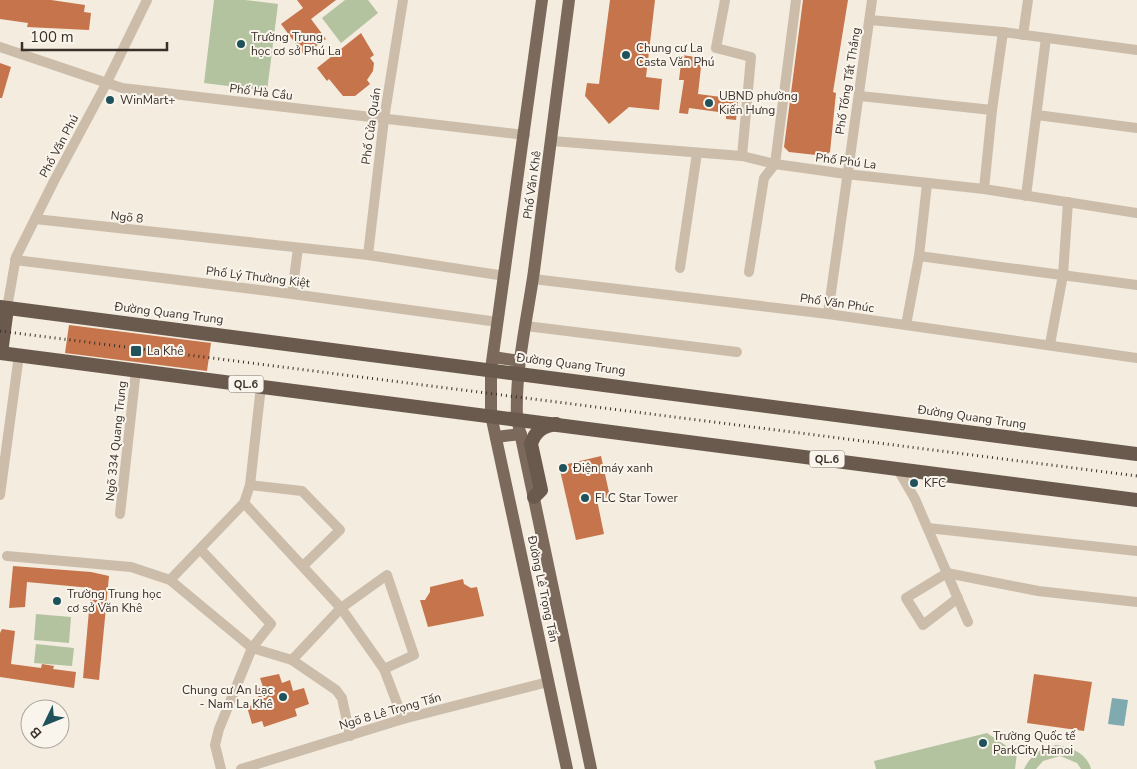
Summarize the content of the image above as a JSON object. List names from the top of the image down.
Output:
{
  "streets": {
    "highway": ["Đường Quang Trung", "QL.6"],
    "main road": ["Phố Văn Khê", "Đường Lê Trọng Tấn"],
    "street": [
      "Phố Tống Tất Thắng",
      "Phố Hà Cầu",
      "Phố Cửa Quán",
      "Phố Văn Phú",
      "Phố Phú La",
      "Ngõ 8",
      "Phố Lý Thường Kiệt",
      "Phố Văn Phúc",
      "Ngõ 334 Quang Trung",
      "Ngõ 8 Lê Trọng Tấn"
    ]
  },
  "crossings": [
    ["Phố Tống Tất Thắng", "Phố Phú La"],
    ["Phố Tống Tất Thắng", "Phố Văn Phúc"],
    ["Phố Hà Cầu", "Phố Cửa Quán"],
    ["Phố Hà Cầu", "Phố Văn Phú"],
    ["Phố Hà Cầu", "Phố Văn Khê"],
    ["Phố Cửa Quán", "Ngõ 8"],
    ["Phố Văn Phú", "Ngõ 8"],
    ["Phố Văn Phú", "Phố Lý Thường Kiệt"],
    ["Phố Văn Phú", "Đường Quang Trung"],
    ["Phố Phú La", "Phố Văn Khê"],
    ["Phố Văn Khê", "Ngõ 8"],
    ["Phố Văn Khê", "Phố Lý Thường Kiệt"],
    ["Phố Văn Khê", "Phố Văn Phúc"],
    ["Phố Văn Khê", "Đường Quang Trung"],
    ["Phố Văn Khê", "QL.6"],
    ["Phố Văn Khê", "Đường Lê Trọng Tấn"],
    ["QL.6", "Ngõ 334 Quang Trung"],
    ["QL.6", "Đường Lê Trọng Tấn"],
    ["Đường Lê Trọng Tấn", "Ngõ 8 Lê Trọng Tấn"]
  ],
  "places": {
    "other": [
      "Trường Trung học cơ sở Phú La",
      "Chung cư La Casta Văn Phú",
      "WinMart+",
      "UBND phường Kiến Hưng",
      "Điện máy xanh",
      "KFC",
      "FLC Star Tower",
      "Trường Trung học cơ sở Văn Khê",
      "Chung cư An Lạc - Nam La Khê",
      "Trường Quốc tế ParkCity Hanoi"
    ],
    "transit": ["La Khê"]
  },
  "scale_bar": "100 m",
  "north": "bottom left"
}
